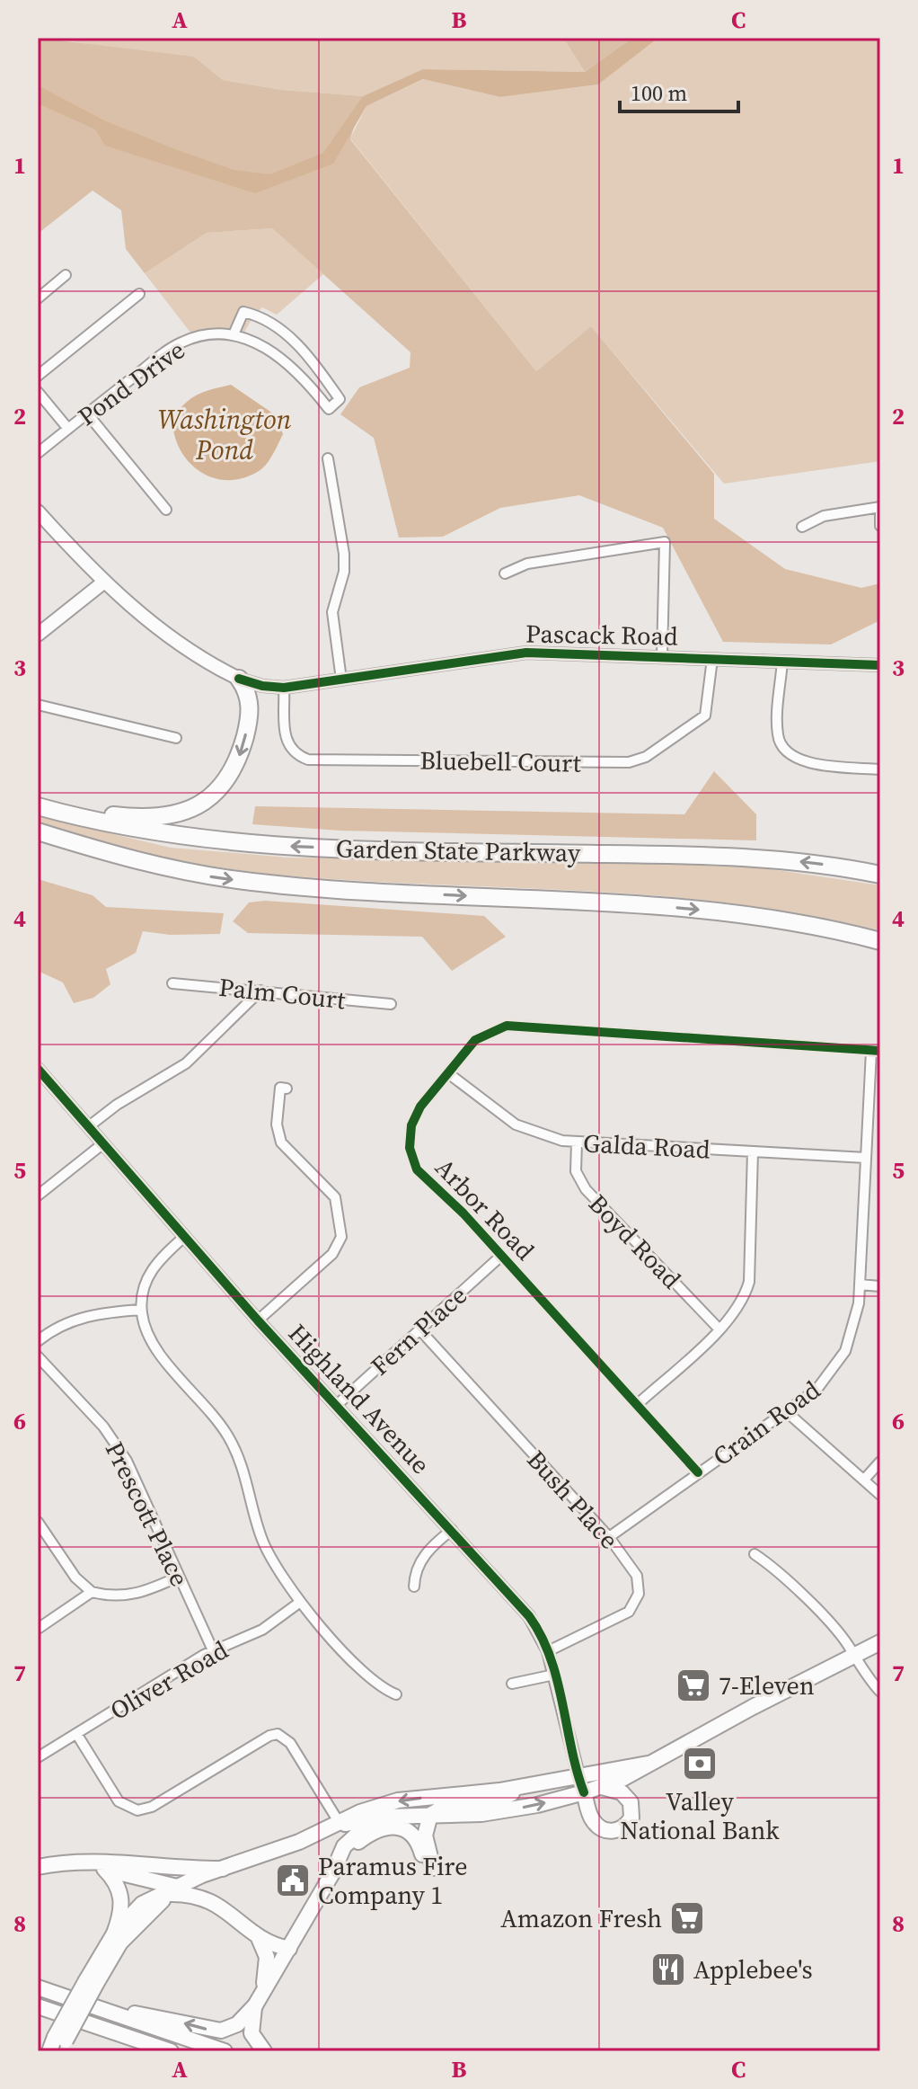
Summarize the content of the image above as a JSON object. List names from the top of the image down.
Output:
{
  "streets": {
    "highway": ["Garden State Parkway"],
    "main road": ["Pascack Road"],
    "street": [
      "Pond Drive",
      "Bluebell Court",
      "Palm Court",
      "Galda Road",
      "Arbor Road",
      "Boyd Road",
      "Fern Place",
      "Highland Avenue",
      "Crain Road",
      "Bush Place",
      "Prescott Place",
      "Oliver Road"
    ]
  },
  "crossings": [
    ["Pascack Road", "Bluebell Court"],
    ["Galda Road", "Arbor Road"],
    ["Galda Road", "Boyd Road"],
    ["Galda Road", "Crain Road"],
    ["Arbor Road", "Fern Place"],
    ["Arbor Road", "Crain Road"],
    ["Fern Place", "Highland Avenue"],
    ["Fern Place", "Bush Place"],
    ["Highland Avenue", "Bush Place"],
    ["Crain Road", "Bush Place"],
    ["Prescott Place", "Oliver Road"]
  ],
  "water": ["Washington Pond"],
  "places": {
    "supermarket": ["7-Eleven", "Amazon Fresh"],
    "bank": ["Valley National Bank"],
    "public building": ["Paramus Fire Company 1"],
    "restaurant": ["Applebee's"]
  },
  "scale_bar": "100 m",
  "grid": {
    "columns": ["A", "B", "C"],
    "rows": [
      "1",
      "2",
      "3",
      "4",
      "5",
      "6",
      "7",
      "8"
    ]
  }
}
